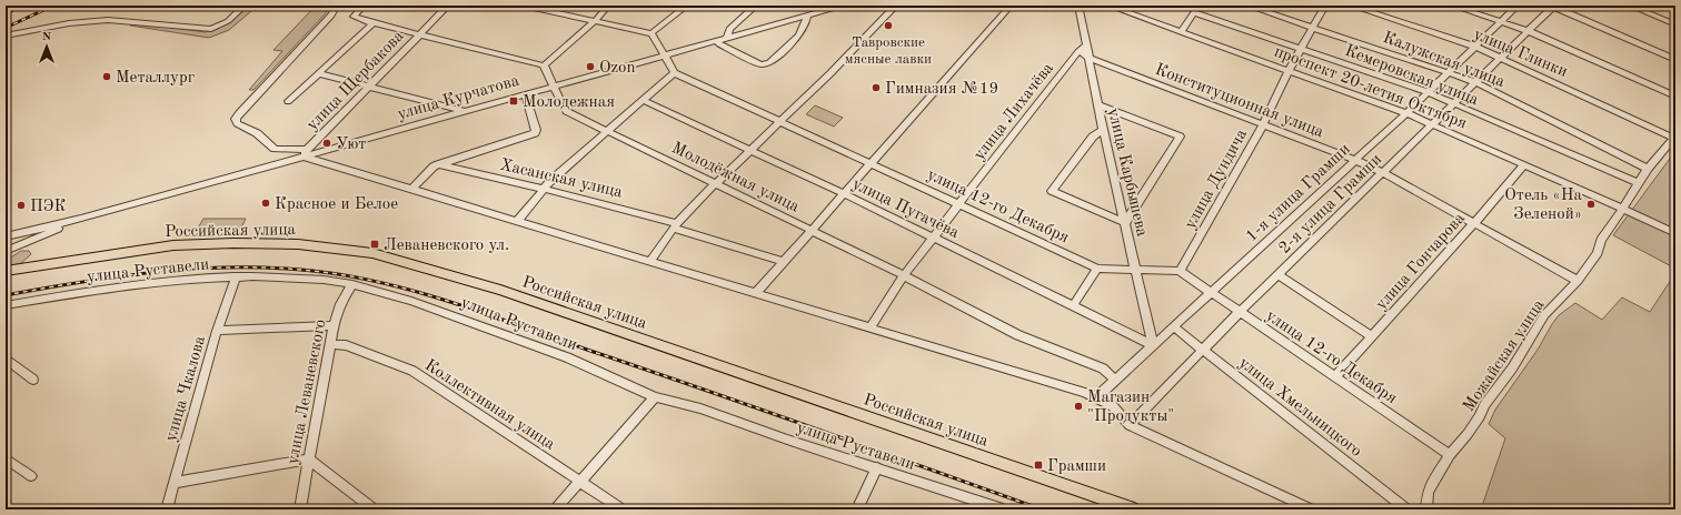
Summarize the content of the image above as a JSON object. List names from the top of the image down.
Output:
{
  "streets": {
    "main road": ["Российская улица"],
    "street": [
      "улица Глинки",
      "Калужская улица",
      "Кемеровская улица",
      "улица Щербакова",
      "проспект 20-летия Октября",
      "улица Курчатова",
      "Конституционная улица",
      "улица Лихачёва",
      "улица Карбышева",
      "Молодёжная улица",
      "Хасанская улица",
      "улица Дундича",
      "1-я улица Грамши",
      "2-я улица Грамши",
      "улица 12-го Декабря",
      "улица Пугачёва",
      "улица Гончарова",
      "улица Руставели",
      "Можайская улица",
      "улица Чкалова",
      "улица Леваневского",
      "Коллективная улица",
      "улица Хмельницкого"
    ]
  },
  "crossings": [
    ["улица Глинки", "1-я улица Грамши"],
    ["улица Глинки", "2-я улица Грамши"],
    ["улица Глинки", "Можайская улица"],
    ["Калужская улица", "улица Дундича"],
    ["Калужская улица", "1-я улица Грамши"],
    ["Калужская улица", "2-я улица Грамши"],
    ["Калужская улица", "Можайская улица"],
    ["Кемеровская улица", "проспект 20-летия Октября"],
    ["Кемеровская улица", "улица Дундича"],
    ["Кемеровская улица", "1-я улица Грамши"],
    ["Кемеровская улица", "2-я улица Грамши"],
    ["Кемеровская улица", "Можайская улица"],
    ["улица Щербакова", "улица Курчатова"],
    ["проспект 20-летия Октября", "улица Дундича"],
    ["проспект 20-летия Октября", "1-я улица Грамши"],
    ["проспект 20-летия Октября", "2-я улица Грамши"],
    ["проспект 20-летия Октября", "улица Гончарова"],
    ["проспект 20-летия Октября", "Можайская улица"],
    ["улица Курчатова", "Молодёжная улица"],
    ["Конституционная улица", "улица Лихачёва"],
    ["Конституционная улица", "улица Карбышева"],
    ["Конституционная улица", "улица Дундича"],
    ["Конституционная улица", "1-я улица Грамши"],
    ["Конституционная улица", "2-я улица Грамши"],
    ["Конституционная улица", "улица Гончарова"],
    ["Конституционная улица", "Можайская улица"],
    ["улица Лихачёва", "улица Карбышева"],
    ["улица Лихачёва", "Молодёжная улица"],
    ["улица Лихачёва", "улица 12-го Декабря"],
    ["улица Лихачёва", "улица Пугачёва"],
    ["улица Карбышева", "1-я улица Грамши"],
    ["улица Карбышева", "улица 12-го Декабря"],
    ["улица Карбышева", "улица Пугачёва"],
    ["Молодёжная улица", "1-я улица Грамши"],
    ["улица Дундича", "улица 12-го Декабря"],
    ["1-я улица Грамши", "улица 12-го Декабря"],
    ["1-я улица Грамши", "улица Пугачёва"],
    ["1-я улица Грамши", "улица Хмельницкого"],
    ["2-я улица Грамши", "улица 12-го Декабря"],
    ["2-я улица Грамши", "улица Хмельницкого"],
    ["улица 12-го Декабря", "улица Гончарова"],
    ["улица 12-го Декабря", "Можайская улица"],
    ["улица Руставели", "улица Чкалова"],
    ["улица Руставели", "улица Леваневского"],
    ["улица Леваневского", "Коллективная улица"]
  ],
  "places": {
    "other": [
      "Тавровские мясные лавки",
      "Ozon",
      "Металлург",
      "Гимназия №19",
      "Уют",
      "Красное и Белое",
      "Отель «На Зеленой»",
      "ПЭК",
      "Магазин \"Продукты\""
    ],
    "transit": ["Молодежная", "Леваневского ул.", "Грамши"]
  },
  "north": "top"
}
